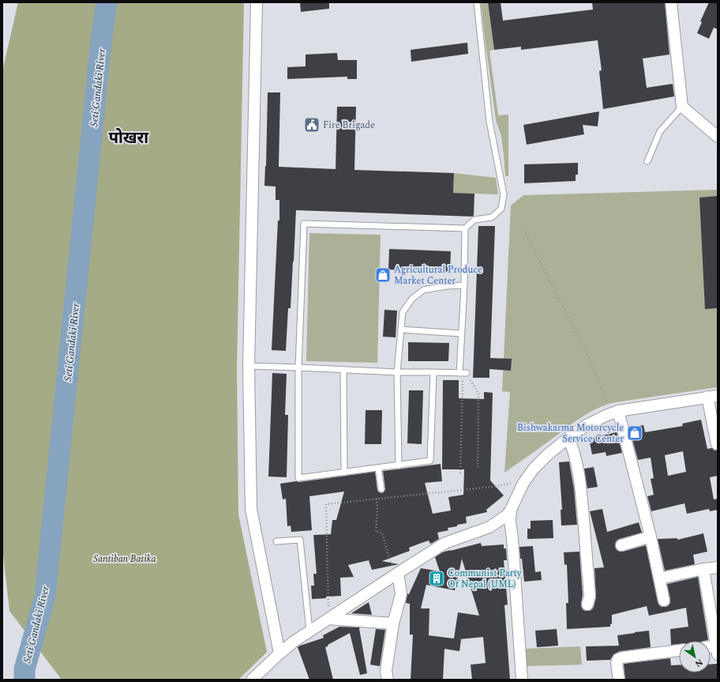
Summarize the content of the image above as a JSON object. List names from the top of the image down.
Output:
{
  "districts": ["पोखरा"],
  "water": ["Seti Gandaki River"],
  "parks": ["Santiban Batika"],
  "places": {
    "public building": ["Fire Brigade"],
    "shop": ["Agricultural Produce Market Center", "Bishwakarma Motorcycle Service Center"],
    "building": ["Communist Party Of Nepal (UML)"]
  },
  "north": "bottom right"
}
